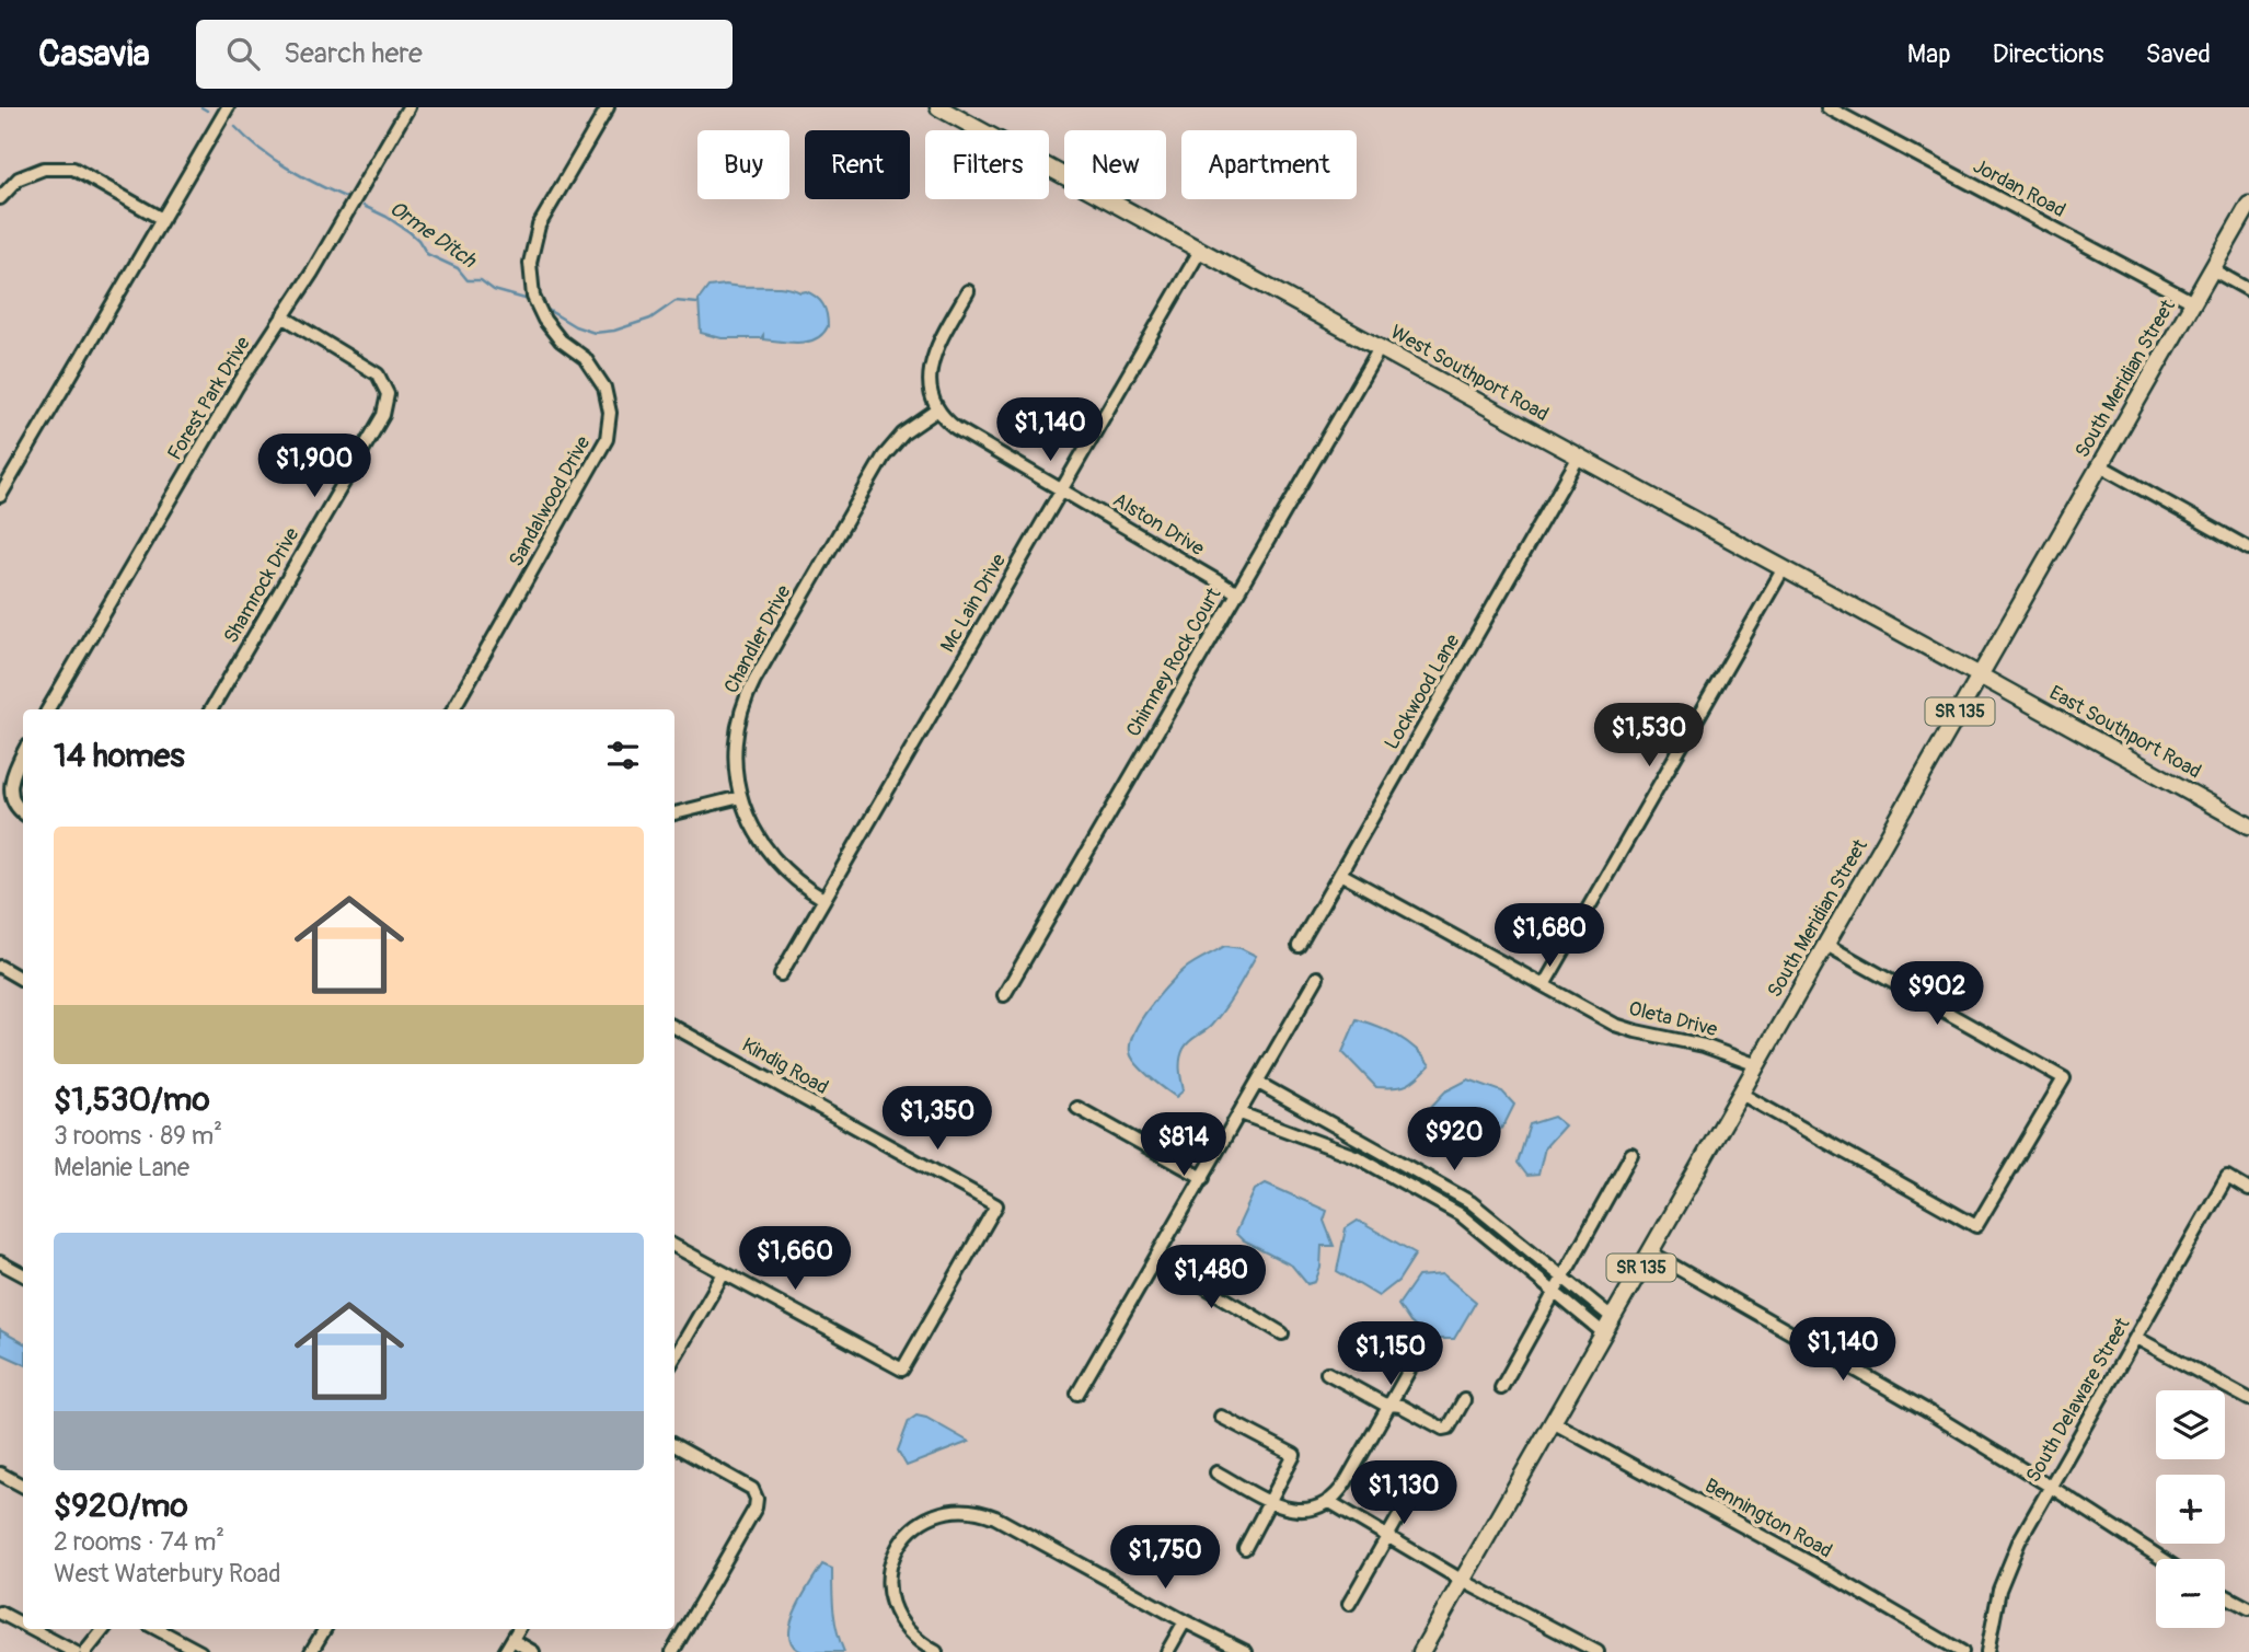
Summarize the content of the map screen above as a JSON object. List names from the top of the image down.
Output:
{
  "streets": {
    "main road": [
      "West Southport Road",
      "South Meridian Street",
      "SR 135",
      "East Southport Road"
    ],
    "street": [
      "Jordan Road",
      "Forest Park Drive",
      "Sandalwood Drive",
      "Alston Drive",
      "Shamrock Drive",
      "Mc Lain Drive",
      "Chandler Drive",
      "Chimney Rock Court",
      "Lockwood Lane",
      "Oleta Drive",
      "Kindig Road",
      "South Delaware Street",
      "Bennington Road"
    ]
  },
  "crossings": [
    ["Jordan Road", "South Meridian Street"],
    ["West Southport Road", "South Meridian Street"],
    ["West Southport Road", "Mc Lain Drive"],
    ["West Southport Road", "Chimney Rock Court"],
    ["West Southport Road", "Lockwood Lane"],
    ["West Southport Road", "East Southport Road"],
    ["South Meridian Street", "East Southport Road"],
    ["South Meridian Street", "Oleta Drive"],
    ["South Meridian Street", "Bennington Road"],
    ["Forest Park Drive", "Shamrock Drive"],
    ["Alston Drive", "Mc Lain Drive"],
    ["Alston Drive", "Chandler Drive"],
    ["Alston Drive", "Chimney Rock Court"],
    ["Mc Lain Drive", "Chandler Drive"],
    ["Lockwood Lane", "Oleta Drive"]
  ],
  "water": ["Orme Ditch"],
  "page": {
    "header": "Casavia",
    "search": "Search here",
    "nav": ["Map", "Directions", "Saved"],
    "chip": [
      "Buy",
      "Rent",
      "Filters",
      "New",
      "Apartment"
    ],
    "price": [
      "$1,140",
      "$1,900",
      "$1,530",
      "$1,680",
      "$902",
      "$1,350",
      "$920",
      "$814",
      "$1,660",
      "$1,480",
      "$1,140",
      "$1,150",
      "$1,130",
      "$1,750"
    ],
    "heading": "14 homes",
    "list": [
      {
        "name": "$1,530/mo",
        "note": "3 rooms · 89 m² · Melanie Lane"
      },
      {
        "name": "$920/mo",
        "note": "2 rooms · 74 m² · West Waterbury Road"
      }
    ],
    "map_buttons": ["+", "−"]
  }
}
